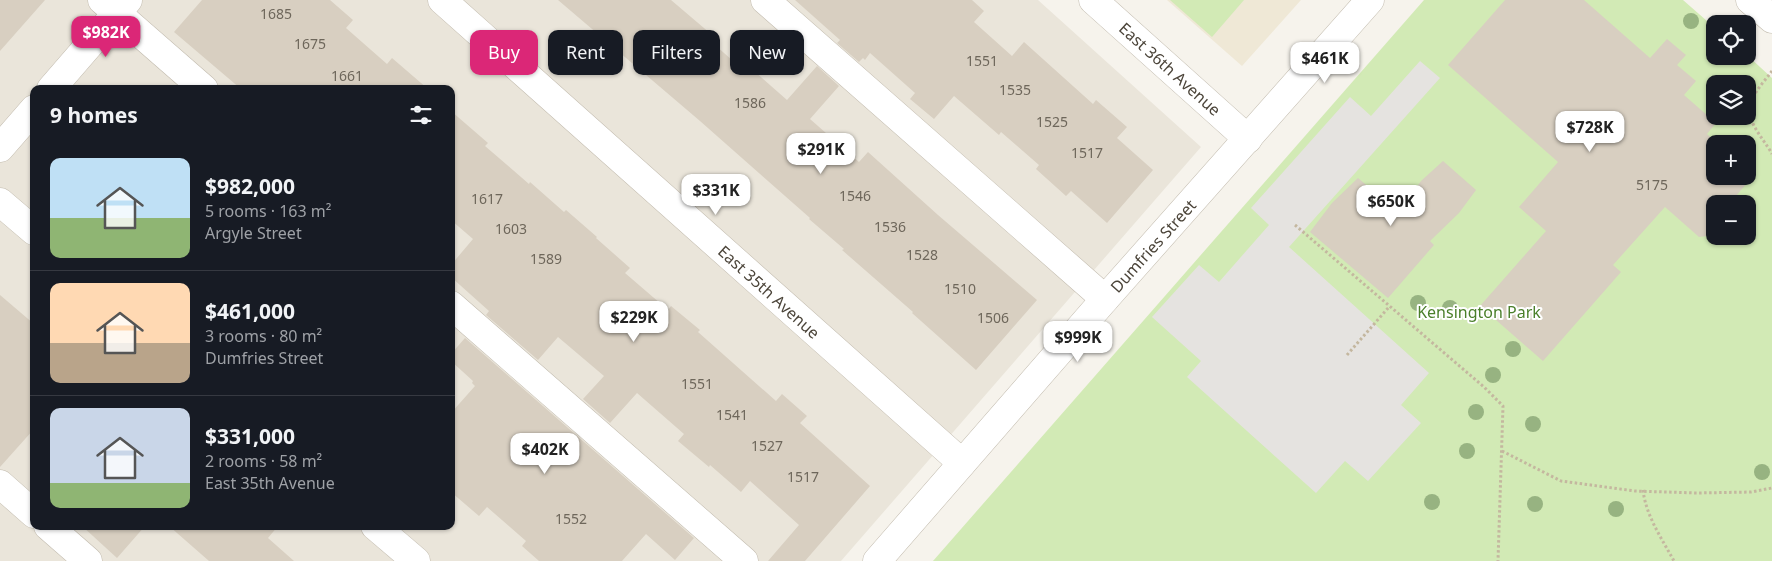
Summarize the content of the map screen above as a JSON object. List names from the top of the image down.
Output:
{
  "streets": {
    "street": ["East 36th Avenue", "Dumfries Street", "East 35th Avenue"]
  },
  "crossings": [
    ["East 36th Avenue", "Dumfries Street"],
    ["Dumfries Street", "East 35th Avenue"]
  ],
  "parks": ["Kensington Park"],
  "house_numbers": [
    "1685",
    "1675",
    "1551",
    "1661",
    "1535",
    "1586",
    "1525",
    "1517",
    "5175",
    "1546",
    "1617",
    "1536",
    "1603",
    "1528",
    "1589",
    "1510",
    "1506",
    "1551",
    "1541",
    "1527",
    "1517",
    "1552"
  ],
  "page": {
    "map_buttons": ["+", "−"],
    "price": [
      "$982K",
      "$461K",
      "$728K",
      "$291K",
      "$331K",
      "$650K",
      "$229K",
      "$999K",
      "$402K"
    ],
    "chip": [
      "Buy",
      "Rent",
      "Filters",
      "New"
    ],
    "heading": "9 homes",
    "list": [
      {
        "name": "$982,000",
        "note": "5 rooms · 163 m² · Argyle Street"
      },
      {
        "name": "$461,000",
        "note": "3 rooms · 80 m² · Dumfries Street"
      },
      {
        "name": "$331,000",
        "note": "2 rooms · 58 m² · East 35th Avenue"
      }
    ]
  }
}
